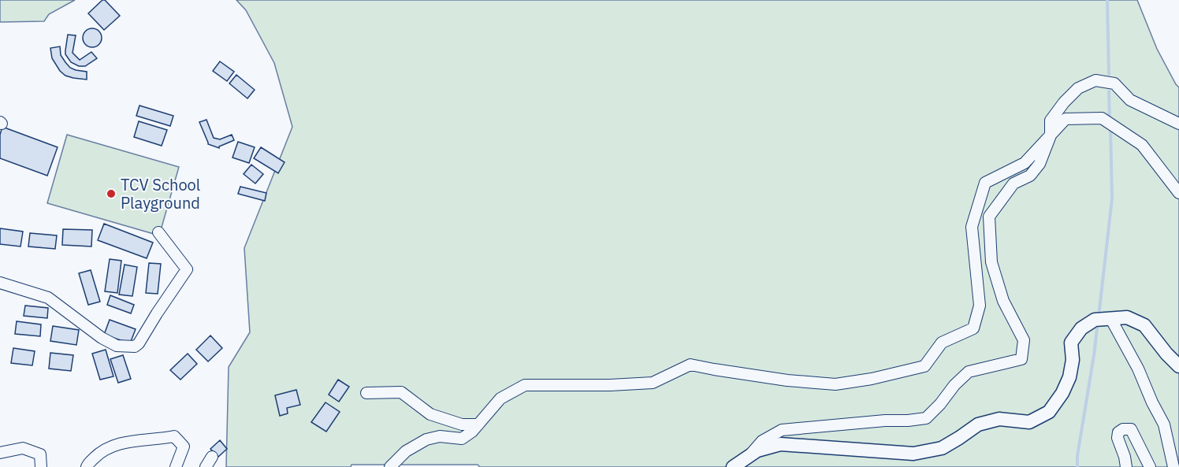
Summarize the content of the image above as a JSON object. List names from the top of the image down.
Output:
{
  "places": ["TCV School Playground"]
}
